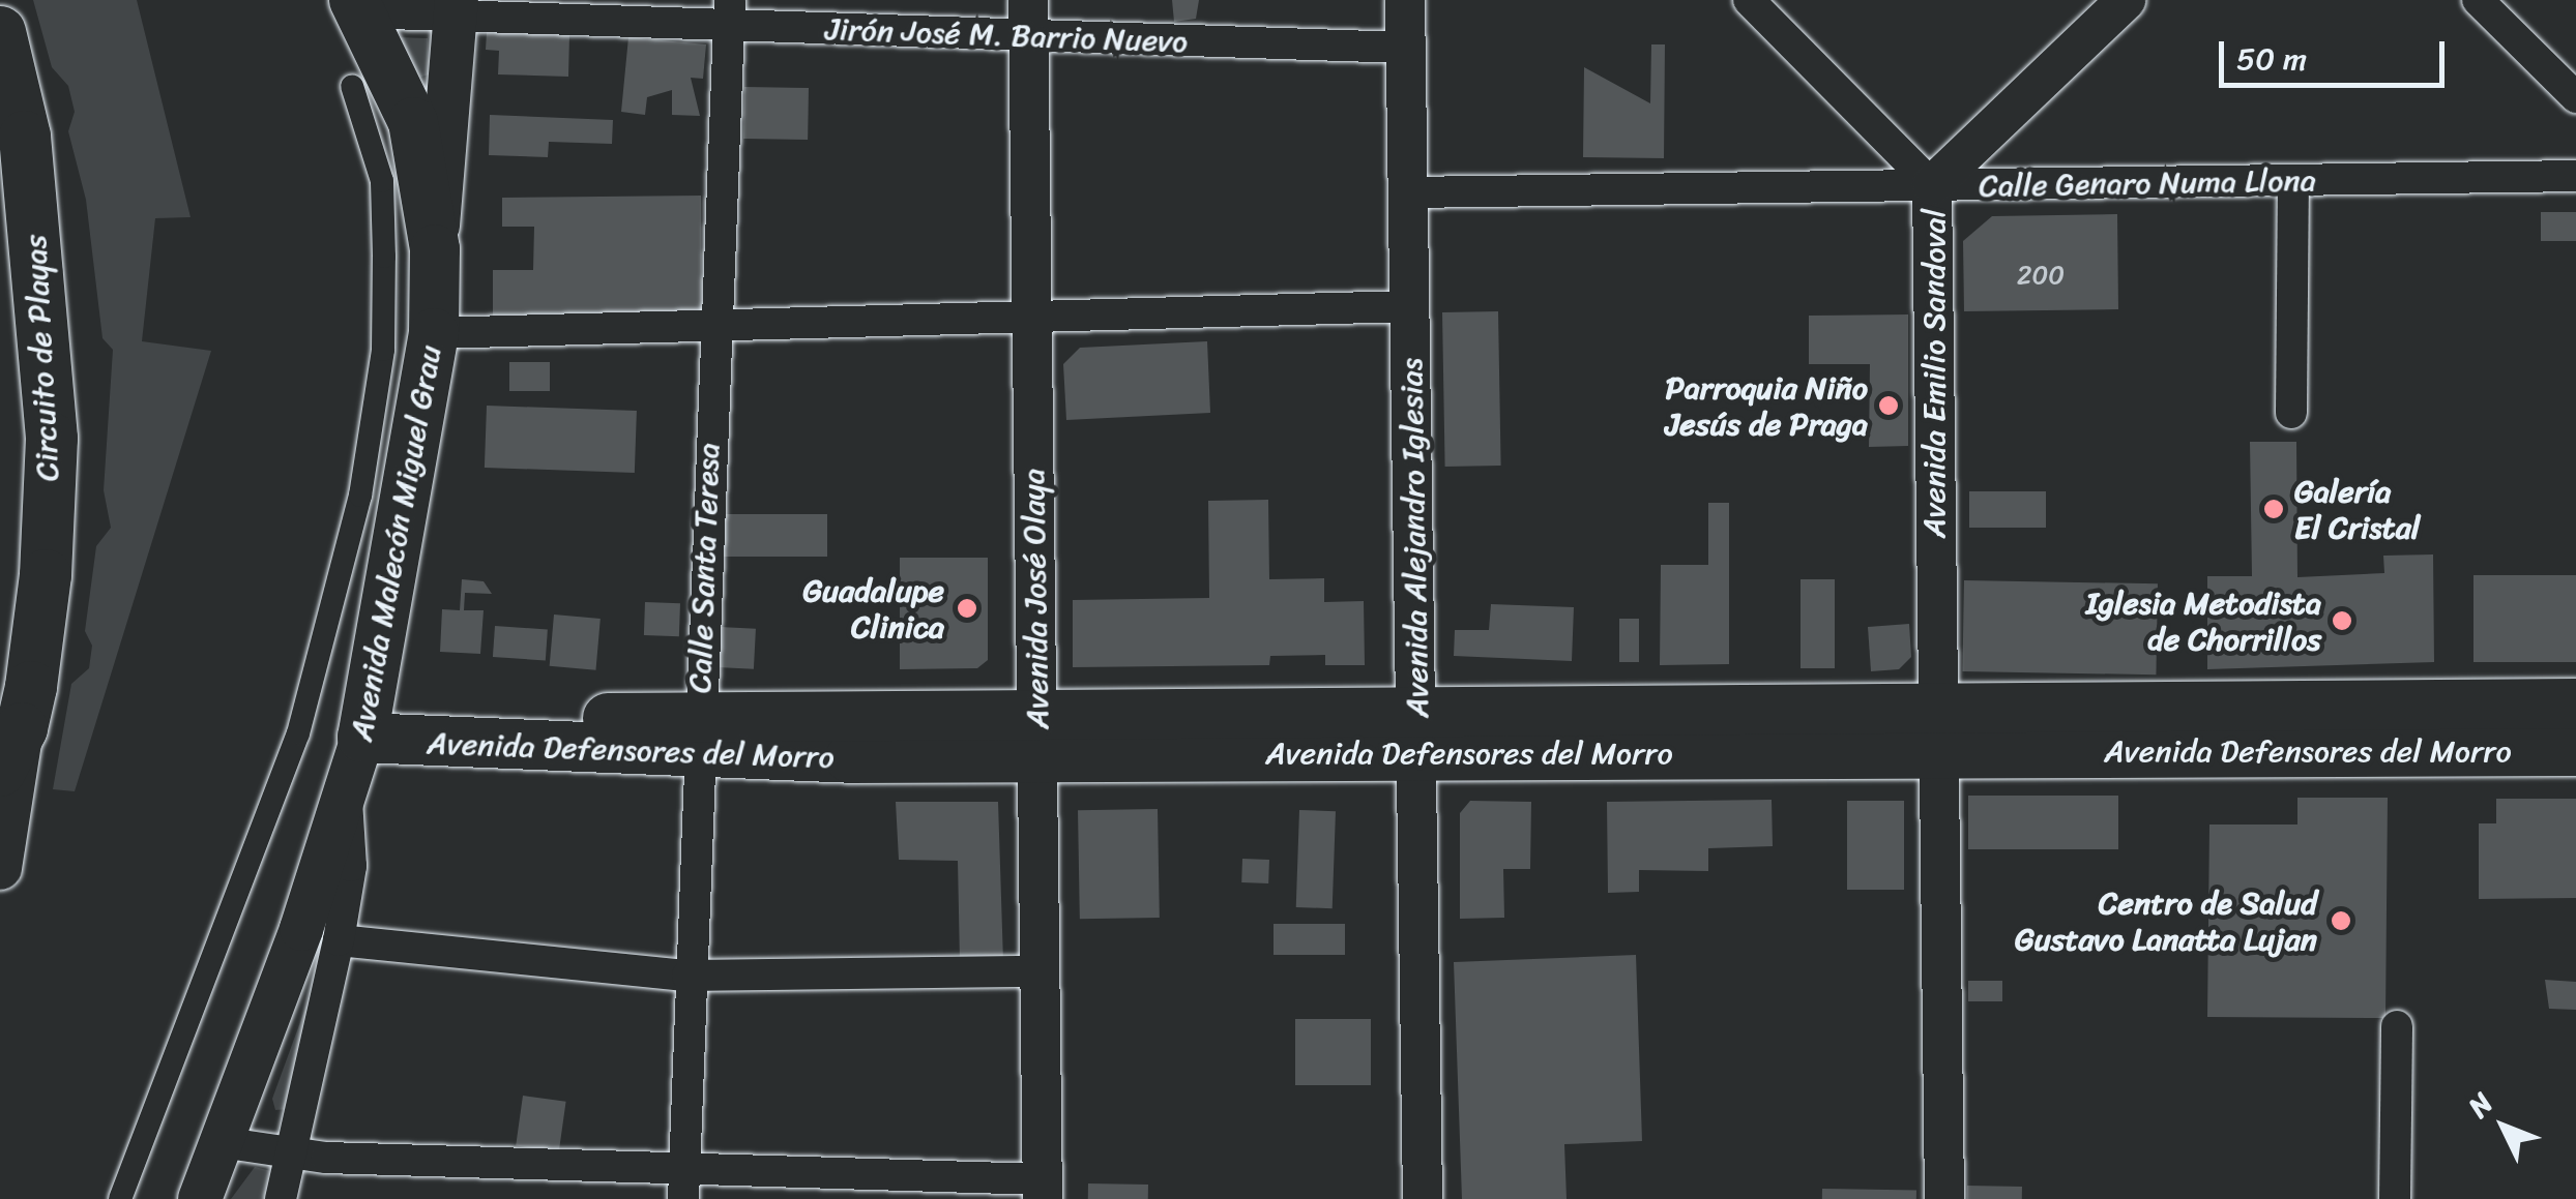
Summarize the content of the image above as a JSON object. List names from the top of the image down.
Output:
{
  "streets": {
    "highway": ["Circuito de Playas"],
    "main road": ["Avenida Malecón Miguel Grau", "Avenida Defensores del Morro"],
    "street": [
      "Jirón José M. Barrio Nuevo",
      "Calle Genaro Numa Llona",
      "Avenida Emilio Sandoval",
      "Avenida Alejandro Iglesias",
      "Calle Santa Teresa",
      "Avenida José Olaya"
    ]
  },
  "crossings": [
    ["Jirón José M. Barrio Nuevo", "Avenida Alejandro Iglesias"],
    ["Jirón José M. Barrio Nuevo", "Avenida Malecón Miguel Grau"],
    ["Jirón José M. Barrio Nuevo", "Calle Santa Teresa"],
    ["Jirón José M. Barrio Nuevo", "Avenida José Olaya"],
    ["Calle Genaro Numa Llona", "Avenida Emilio Sandoval"],
    ["Calle Genaro Numa Llona", "Avenida Alejandro Iglesias"],
    ["Avenida Emilio Sandoval", "Avenida Defensores del Morro"],
    ["Avenida Alejandro Iglesias", "Avenida Defensores del Morro"],
    ["Avenida Malecón Miguel Grau", "Avenida Defensores del Morro"],
    ["Calle Santa Teresa", "Avenida Defensores del Morro"],
    ["Avenida José Olaya", "Avenida Defensores del Morro"]
  ],
  "places": [
    "Parroquia Niño Jesús de Praga",
    "Galería El Cristal",
    "Guadalupe Clinica",
    "Iglesia Metodista de Chorrillos",
    "Centro de Salud Gustavo Lanatta Lujan"
  ],
  "house_numbers": ["200"],
  "scale_bar": "50 m",
  "north": "top left"
}
